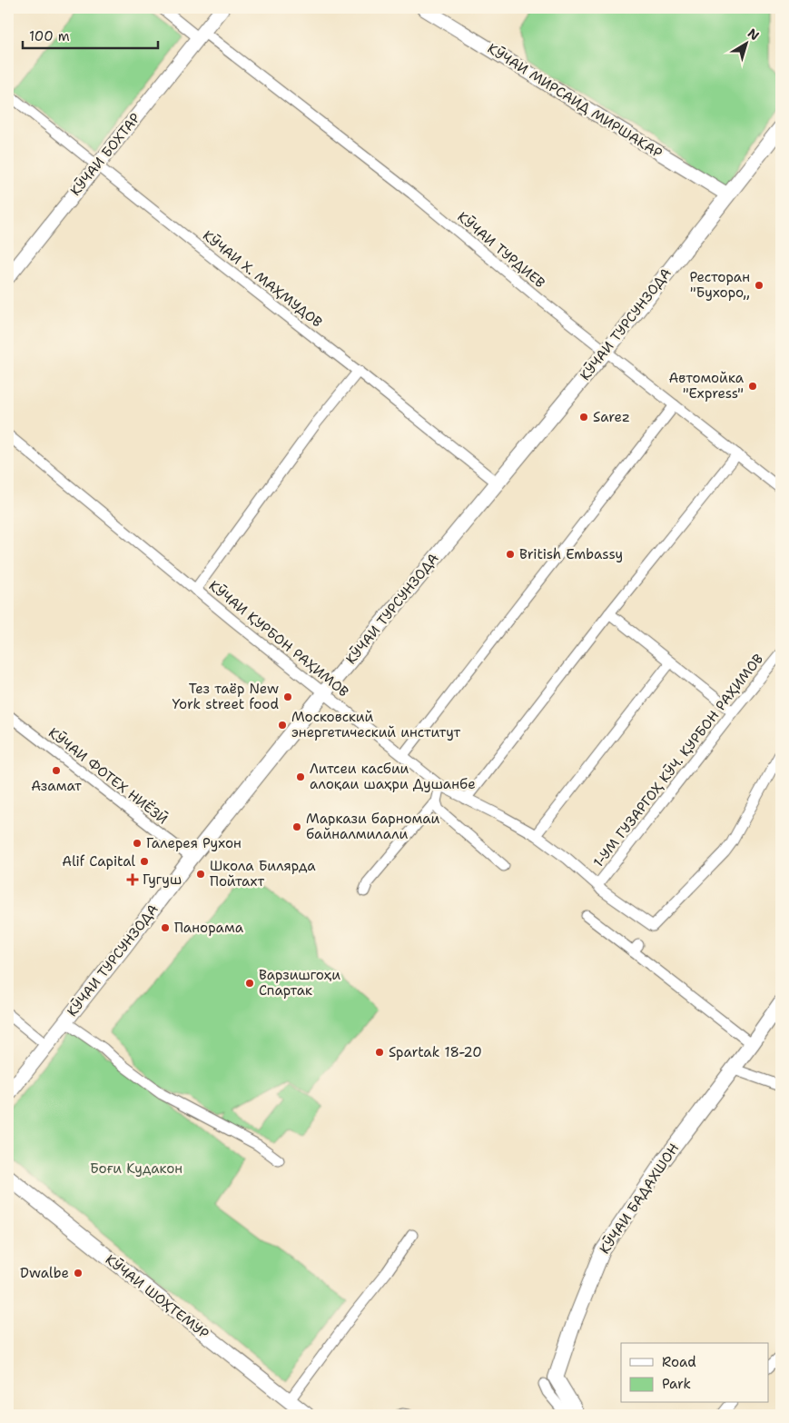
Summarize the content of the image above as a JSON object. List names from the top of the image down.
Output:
{
  "streets": {
    "main road": ["КӮЧАИ ТУРСУНЗОДА", "КӮЧАИ БАДАХШОН", "КӮЧАИ ШОҲТЕМУР"],
    "street": [
      "КӮЧАИ МИРСАИД МИРШАКАР",
      "КӮЧАИ БОХТАР",
      "КӮЧАИ ТУРДИЕВ",
      "КӮЧАИ Х. МАҲМУДОВ",
      "КӮЧАИ ҚУРБОН РАҲИМОВ",
      "1-УМ ГУЗАРГОҲ КӮЧ. ҚУРБОН РАҲИМОВ",
      "КӮЧАИ ФОТЕХ НИЁЗӢ"
    ]
  },
  "crossings": [
    ["КӮЧАИ МИРСАИД МИРШАКАР", "КӮЧАИ ТУРСУНЗОДА"],
    ["КӮЧАИ БОХТАР", "КӮЧАИ ТУРДИЕВ"],
    ["КӮЧАИ БОХТАР", "КӮЧАИ Х. МАҲМУДОВ"],
    ["КӮЧАИ ТУРДИЕВ", "КӮЧАИ ТУРСУНЗОДА"],
    ["КӮЧАИ Х. МАҲМУДОВ", "КӮЧАИ ТУРСУНЗОДА"],
    ["КӮЧАИ ТУРСУНЗОДА", "КӮЧАИ ҚУРБОН РАҲИМОВ"],
    ["КӮЧАИ ТУРСУНЗОДА", "КӮЧАИ ФОТЕХ НИЁЗӢ"],
    ["КӮЧАИ ҚУРБОН РАҲИМОВ", "1-УМ ГУЗАРГОҲ КӮЧ. ҚУРБОН РАҲИМОВ"]
  ],
  "parks": ["Боғи Кудакон"],
  "places": {
    "other": [
      "Ресторан \"Бухоро,,",
      "Автомойка \"Express\"",
      "Sarez",
      "British Embassy",
      "Тез таёр New York street food",
      "Московский энергетический институт",
      "Азамат",
      "Литсеи касбии алоқаи шаҳри Душанбе",
      "Маркази барномаи байналмилали",
      "Галерея Рухон",
      "Alif Capital",
      "Школа Билярда Пойтахт",
      "Панорама",
      "Варзишгоҳи Спартак",
      "Spartak 18-20",
      "Dwalbe"
    ],
    "health": ["Гугуш"]
  },
  "legend": ["Road", "Park"],
  "scale_bar": "100 m",
  "north": "top right"
}
